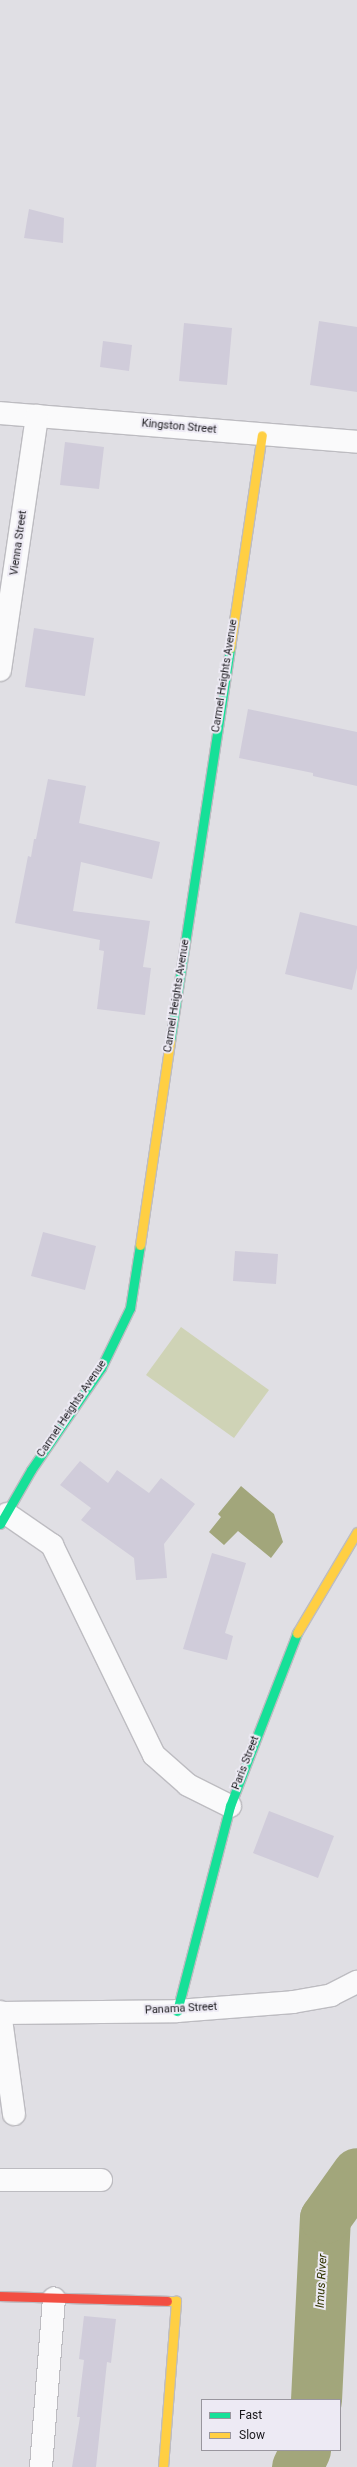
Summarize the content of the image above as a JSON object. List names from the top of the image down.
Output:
{
  "streets": {
    "street": [
      "Kingston Street",
      "Vienna Street",
      "Carmel Heights Avenue",
      "Paris Street",
      "Panama Street"
    ]
  },
  "crossings": [
    ["Kingston Street", "Vienna Street"],
    ["Kingston Street", "Carmel Heights Avenue"],
    ["Paris Street", "Panama Street"]
  ],
  "water": ["Imus River"],
  "legend": ["Fast", "Slow"]
}
